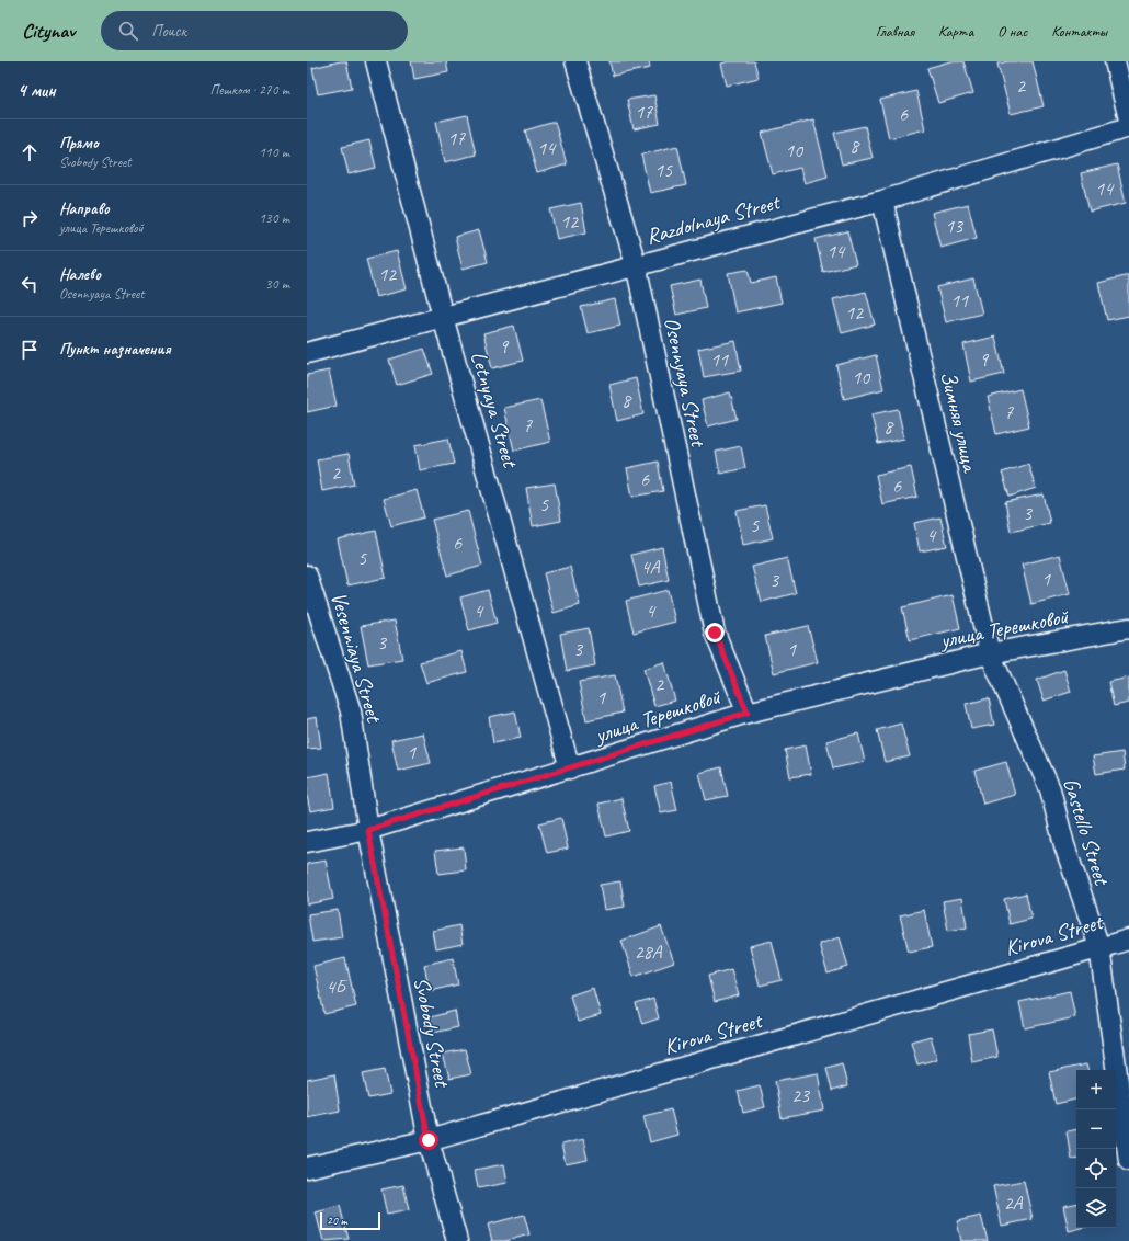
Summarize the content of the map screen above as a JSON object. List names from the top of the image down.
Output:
{
  "streets": {
    "street": [
      "Razdolnaya Street",
      "Osennyaya Street",
      "Letnyaya Street",
      "Зимняя улица",
      "улица Терешковой",
      "Vesenniaya Street",
      "Gastello Street",
      "Kirova Street",
      "Svobody Street"
    ]
  },
  "crossings": [
    ["Razdolnaya Street", "Osennyaya Street"],
    ["Razdolnaya Street", "Letnyaya Street"],
    ["Razdolnaya Street", "Зимняя улица"],
    ["Osennyaya Street", "улица Терешковой"],
    ["Letnyaya Street", "улица Терешковой"],
    ["Зимняя улица", "улица Терешковой"],
    ["Зимняя улица", "Gastello Street"],
    ["улица Терешковой", "Vesenniaya Street"],
    ["улица Терешковой", "Gastello Street"],
    ["улица Терешковой", "Svobody Street"],
    ["Vesenniaya Street", "Svobody Street"],
    ["Gastello Street", "Kirova Street"],
    ["Kirova Street", "Svobody Street"]
  ],
  "house_numbers": [
    "2",
    "17",
    "6",
    "17",
    "8",
    "14",
    "10",
    "15",
    "14",
    "12",
    "13",
    "14",
    "12",
    "11",
    "12",
    "9",
    "11",
    "9",
    "10",
    "8",
    "7",
    "7",
    "8",
    "2",
    "6",
    "6",
    "5",
    "3",
    "5",
    "4",
    "6",
    "5",
    "4А",
    "1",
    "3",
    "4",
    "4",
    "3",
    "3",
    "1",
    "2",
    "1",
    "1",
    "28А",
    "4Б",
    "23",
    "2А"
  ],
  "scale_bar": "20 m",
  "page": {
    "header": "Citynav",
    "search": "Поиск",
    "nav": [
      "Главная",
      "Карта",
      "О нас",
      "Контакты"
    ],
    "heading": ["4 мин", "Пешком · 270 m"],
    "list": [
      ["Прямо", "Svobody Street", "110 m"],
      ["Направо", "улица Терешковой", "130 m"],
      ["Налево", "Osennyaya Street", "30 m"],
      "Пункт назначения"
    ],
    "map_buttons": ["+", "−"],
    "scale": "20 m"
  }
}
